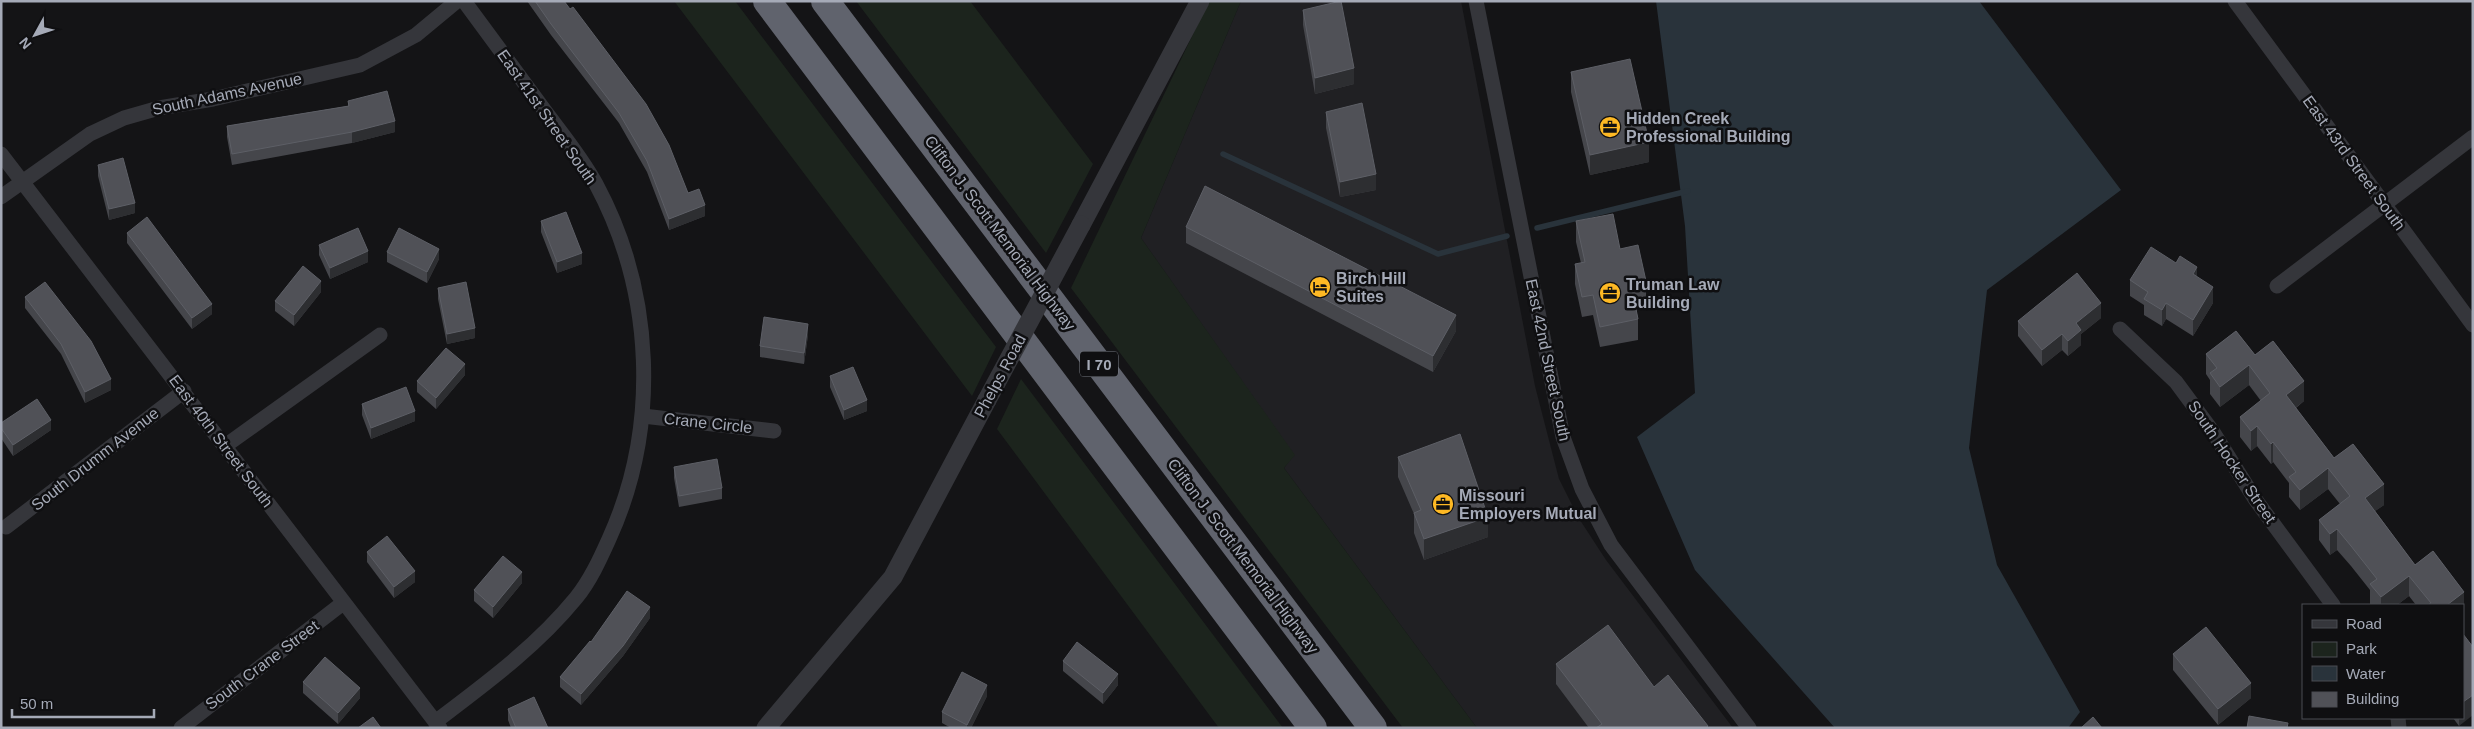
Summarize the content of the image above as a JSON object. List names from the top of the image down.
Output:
{
  "streets": {
    "highway": ["Clifton J. Scott Memorial Highway", "I 70"],
    "street": [
      "South Adams Avenue",
      "East 41st Street South",
      "East 43rd Street South",
      "East 42nd Street South",
      "Phelps Road",
      "Crane Circle",
      "East 40th Street South",
      "South Drumm Avenue",
      "South Hocker Street",
      "South Crane Street"
    ]
  },
  "crossings": [
    ["South Adams Avenue", "East 40th Street South"],
    ["East 41st Street South", "Crane Circle"],
    ["East 40th Street South", "South Drumm Avenue"],
    ["East 40th Street South", "South Crane Street"]
  ],
  "places": {
    "office": ["Hidden Creek Professional Building", "Truman Law Building", "Missouri Employers Mutual"],
    "hotel": ["Birch Hill Suites"]
  },
  "legend": [
    "Road",
    "Park",
    "Water",
    "Building"
  ],
  "scale_bar": "50 m",
  "north": "bottom left"
}
